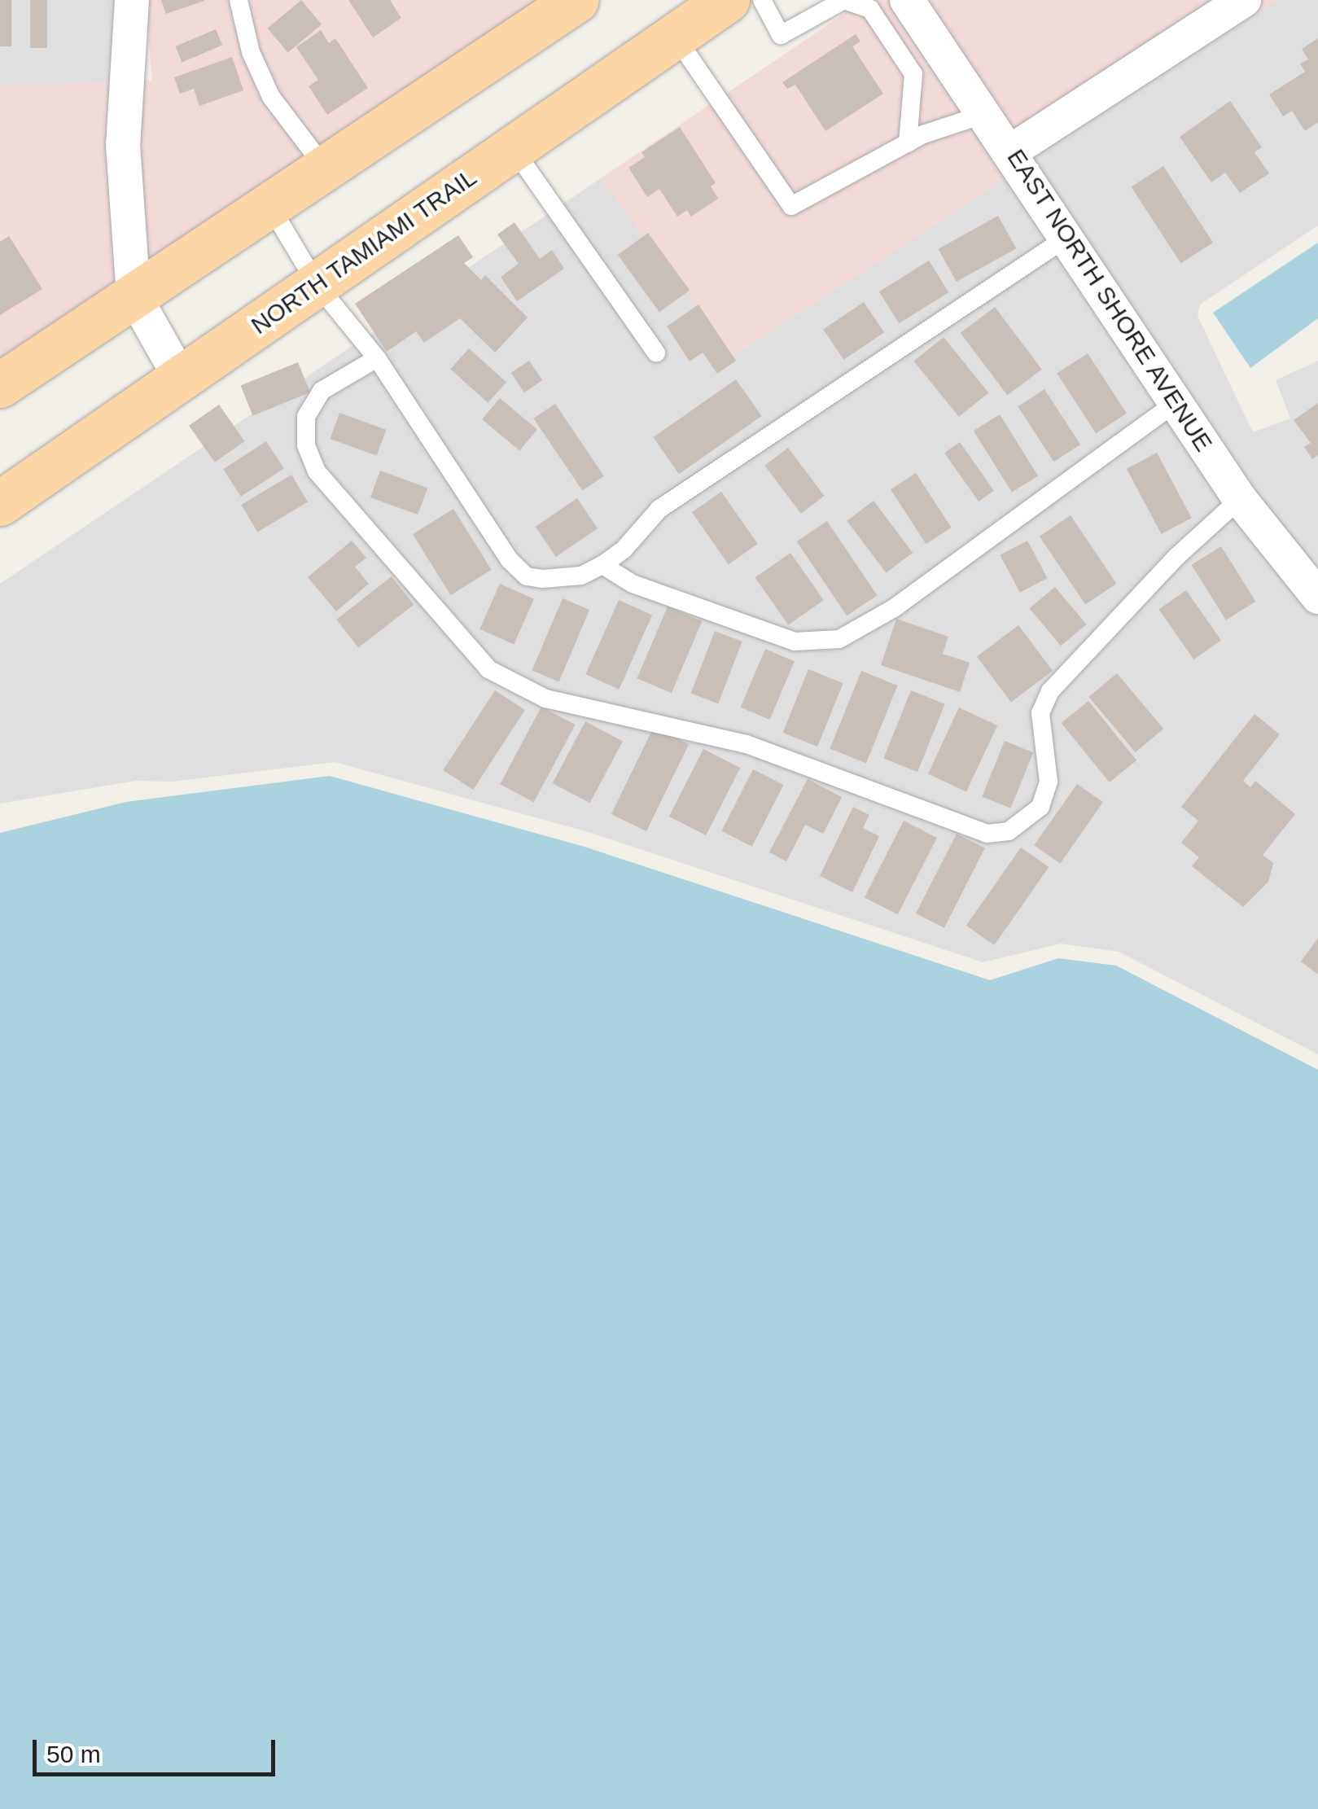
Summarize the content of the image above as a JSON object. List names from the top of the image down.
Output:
{
  "streets": {
    "main road": ["NORTH TAMIAMI TRAIL"],
    "street": ["EAST NORTH SHORE AVENUE"]
  },
  "scale_bar": "50 m"
}
